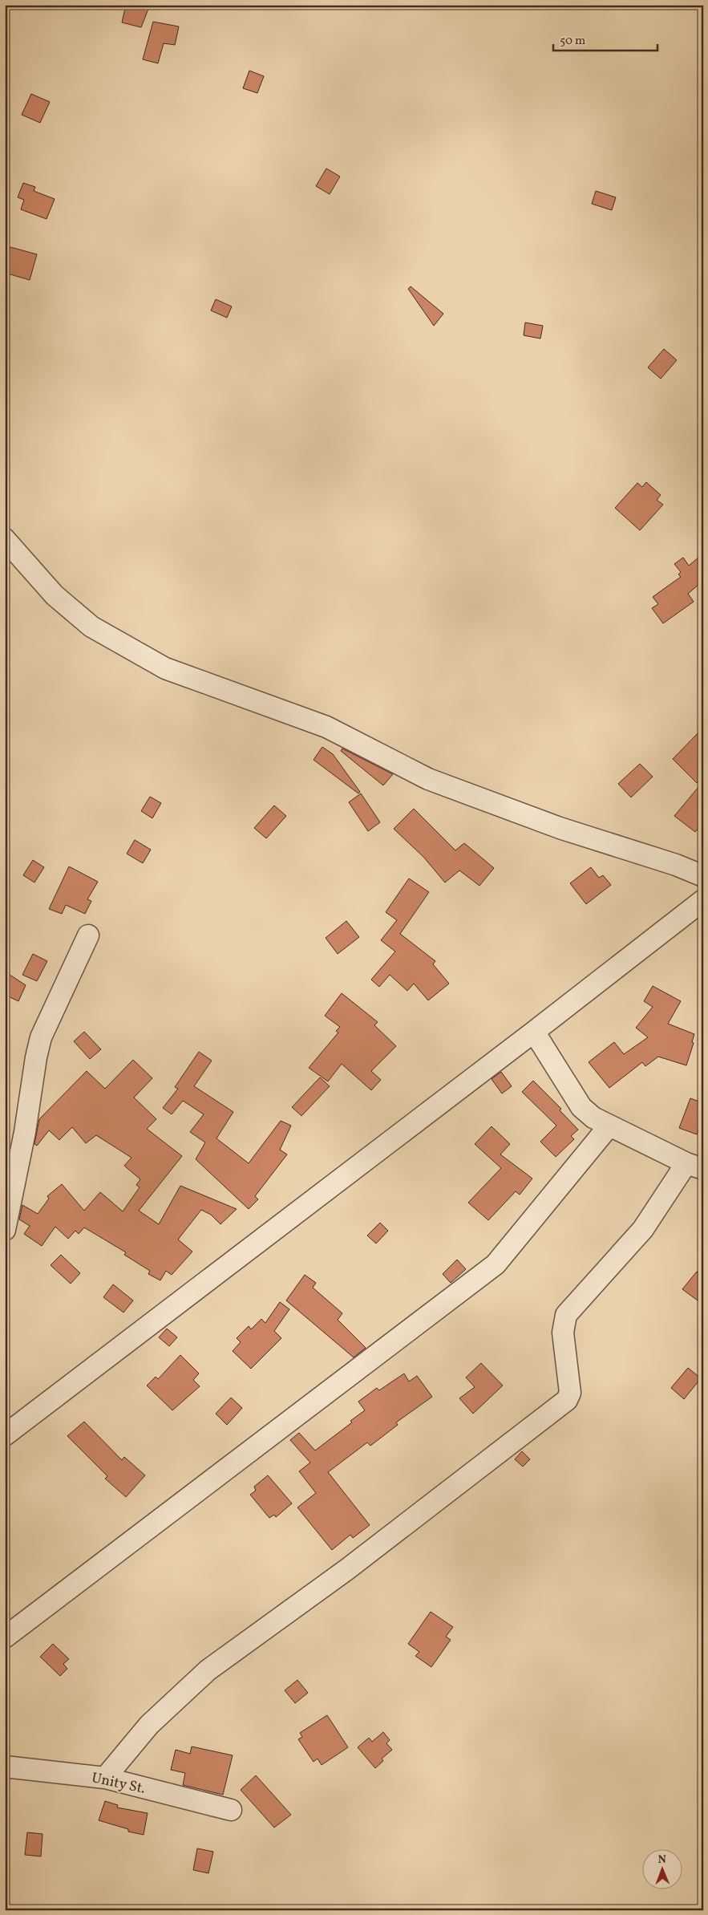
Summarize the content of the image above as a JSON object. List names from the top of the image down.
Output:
{
  "streets": {
    "street": ["Unity St."]
  },
  "scale_bar": "50 m",
  "north": "top"
}
